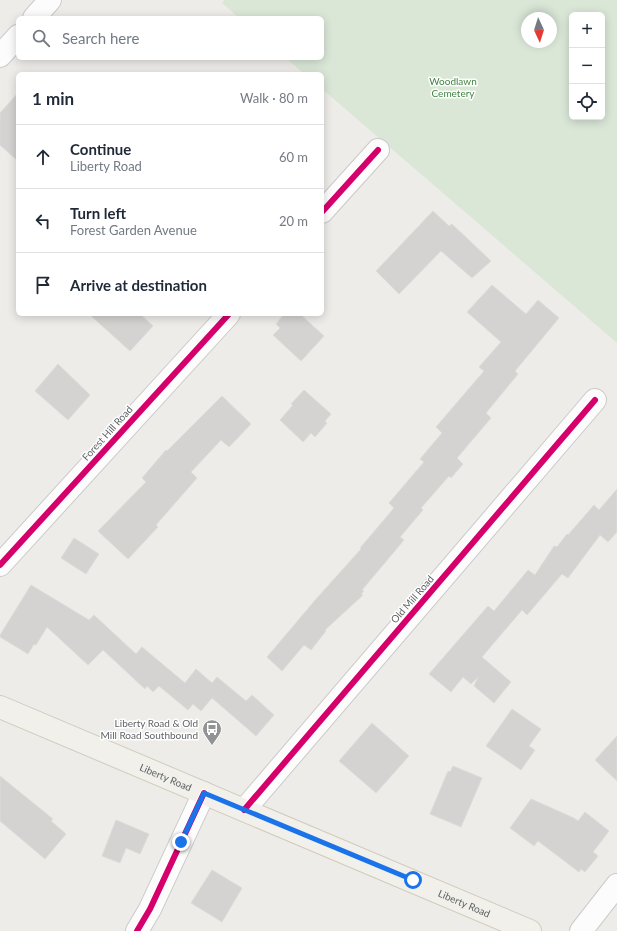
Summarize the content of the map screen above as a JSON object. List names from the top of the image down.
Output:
{
  "streets": {
    "main road": ["Liberty Road"],
    "street": ["Forest Hill Road", "Old Mill Road"]
  },
  "crossings": [
    ["Old Mill Road", "Liberty Road"]
  ],
  "parks": ["Woodlawn Cemetery"],
  "places": {
    "bus stop": ["Liberty Road & Old Mill Road Southbound"]
  },
  "north": "bottom",
  "page": {
    "map_buttons": ["+", "−"],
    "search": "Search here",
    "heading": ["1 min", "Walk · 80 m"],
    "list": [
      ["Continue", "Liberty Road", "60 m"],
      ["Turn left", "Forest Garden Avenue", "20 m"],
      "Arrive at destination"
    ]
  }
}
